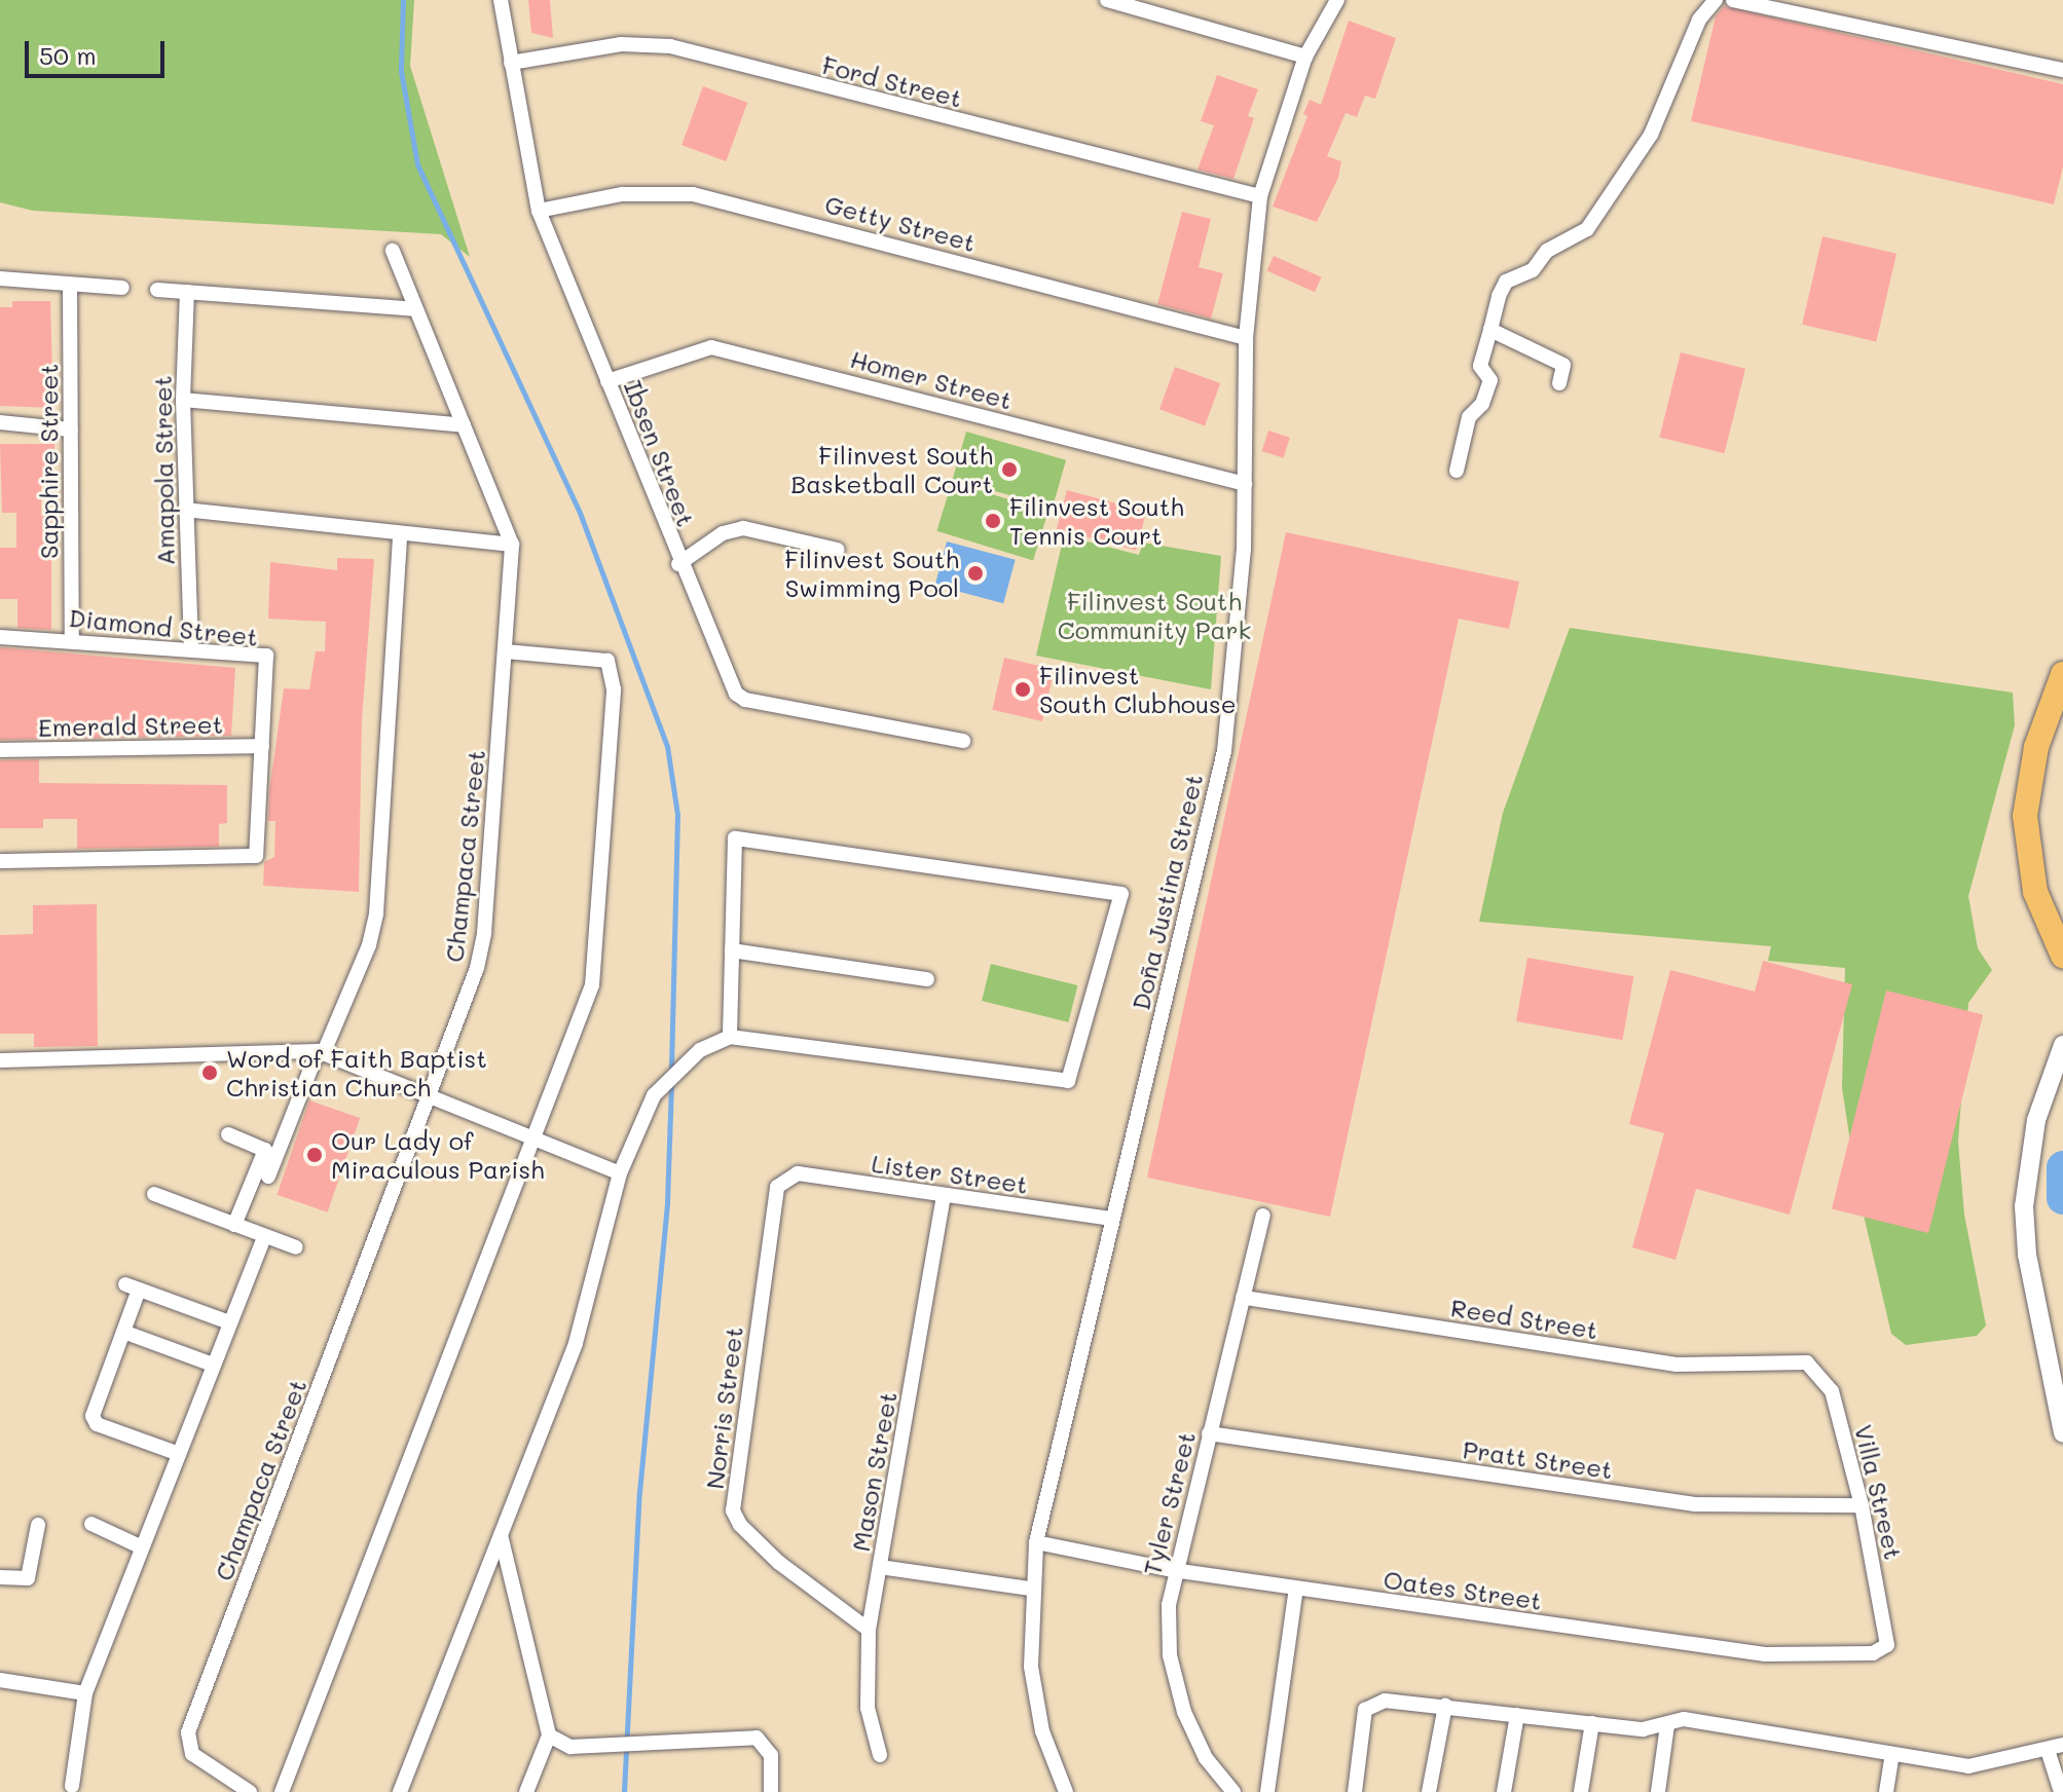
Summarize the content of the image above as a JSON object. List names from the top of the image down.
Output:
{
  "streets": {
    "street": [
      "Ford Street",
      "Getty Street",
      "Homer Street",
      "Ibsen Street",
      "Sapphire Street",
      "Amapola Street",
      "Diamond Street",
      "Emerald Street",
      "Champaca Street",
      "Doña Justina Street",
      "Lister Street",
      "Reed Street",
      "Norris Street",
      "Pratt Street",
      "Mason Street",
      "Villa Street",
      "Tyler Street",
      "Oates Street"
    ]
  },
  "crossings": [
    ["Ford Street", "Ibsen Street"],
    ["Ford Street", "Doña Justina Street"],
    ["Getty Street", "Ibsen Street"],
    ["Getty Street", "Doña Justina Street"],
    ["Homer Street", "Ibsen Street"],
    ["Homer Street", "Doña Justina Street"],
    ["Sapphire Street", "Diamond Street"],
    ["Amapola Street", "Diamond Street"],
    ["Diamond Street", "Emerald Street"],
    ["Doña Justina Street", "Lister Street"],
    ["Doña Justina Street", "Oates Street"],
    ["Lister Street", "Norris Street"],
    ["Lister Street", "Mason Street"],
    ["Reed Street", "Villa Street"],
    ["Reed Street", "Tyler Street"],
    ["Norris Street", "Mason Street"],
    ["Pratt Street", "Villa Street"],
    ["Pratt Street", "Tyler Street"],
    ["Villa Street", "Oates Street"],
    ["Tyler Street", "Oates Street"]
  ],
  "parks": ["Filinvest South Community Park"],
  "places": [
    "Filinvest South Basketball Court",
    "Filinvest South Tennis Court",
    "Filinvest South Swimming Pool",
    "Filinvest South Clubhouse",
    "Word of Faith Baptist Christian Church",
    "Our Lady of Miraculous Parish"
  ],
  "scale_bar": "50 m"
}
